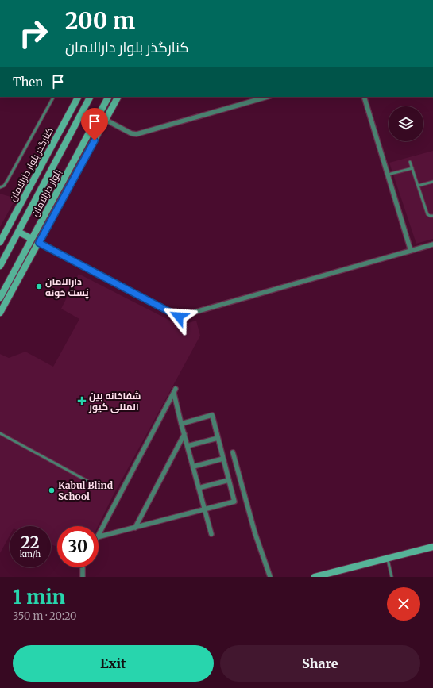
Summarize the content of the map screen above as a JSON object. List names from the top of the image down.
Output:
{
  "streets": {
    "street": ["کنارگذر بلوار دارالامان", "بلوار دارالامان"]
  },
  "places": {
    "other": ["دارالامان پُست خونه", "Kabul Blind School"],
    "health": ["شفاخانه بین المللی کیور"]
  },
  "page": {
    "turn": ["200 m", "کنارگذر بلوار دارالامان"],
    "then": "Then",
    "speed": "22 km/h",
    "limit": "30",
    "heading": ["1 min", "350 m · 20:20"],
    "buttons": ["Exit", "Share"]
  }
}
